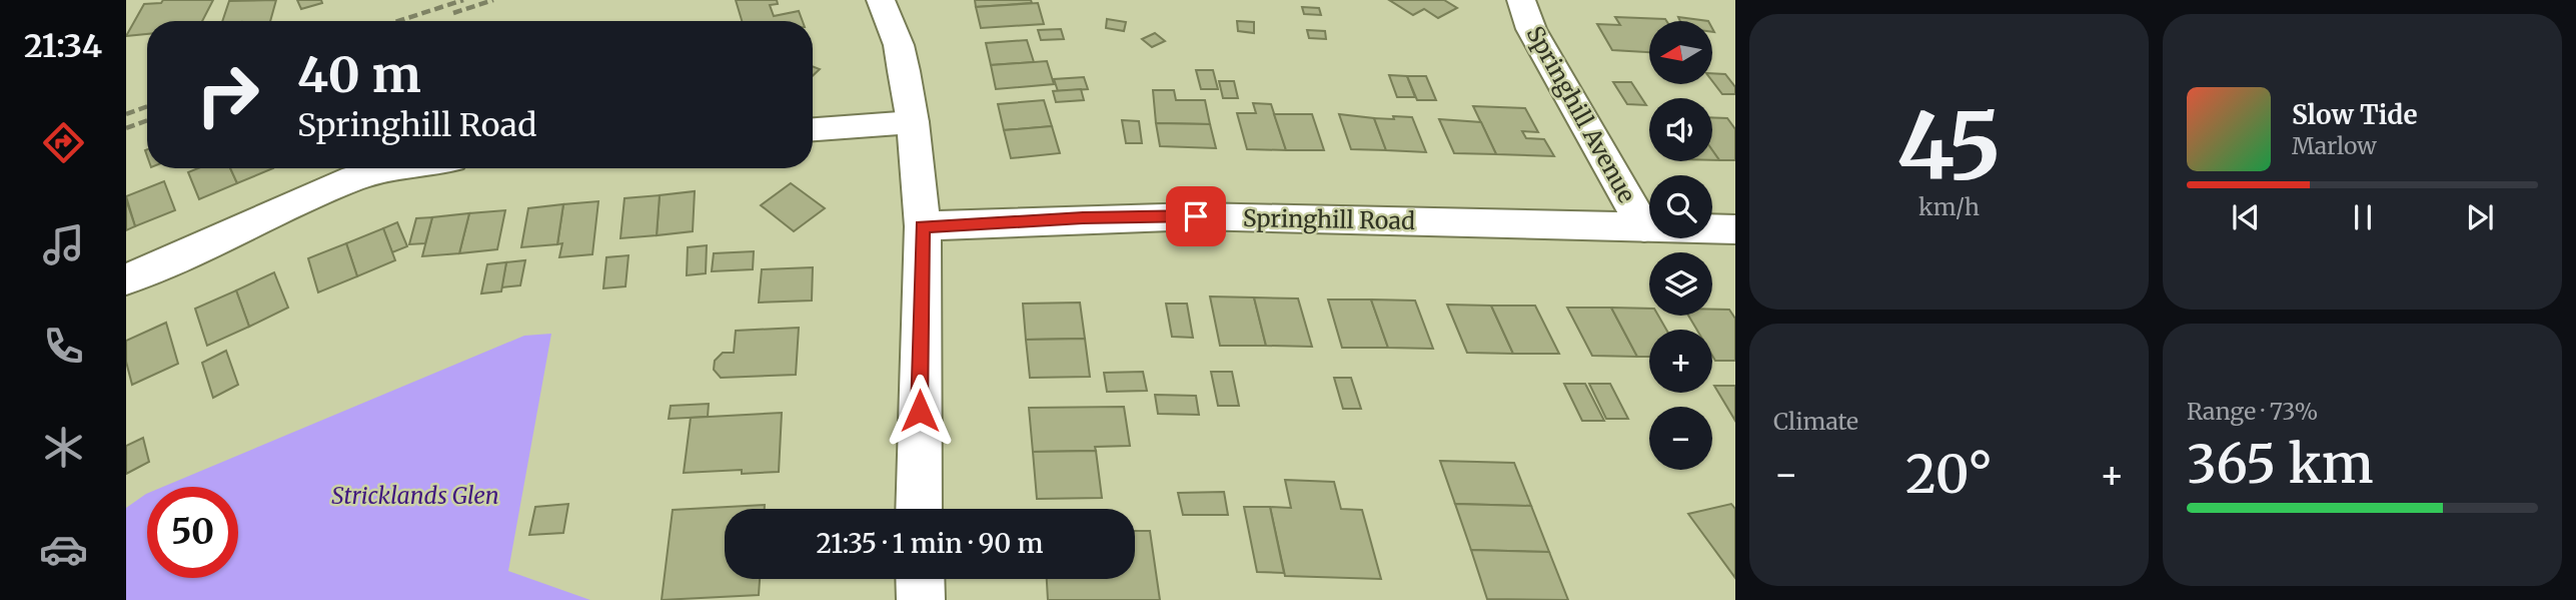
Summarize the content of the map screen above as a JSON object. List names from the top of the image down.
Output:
{
  "streets": {
    "street": ["Springhill Avenue", "Springhill Road"]
  },
  "crossings": [
    ["Springhill Avenue", "Springhill Road"]
  ],
  "parks": ["Stricklands Glen"],
  "north": "left",
  "page": {
    "tabs": "21:34",
    "tile": [
      ["45", "km/h"],
      "Climate",
      ["Range · 73%", "365 km"]
    ],
    "map_buttons": ["+", "−"],
    "turn": ["40 m", "Springhill Road"],
    "song": ["Slow Tide", "Marlow"],
    "heat": ["−", "20°", "+"],
    "limit": "50",
    "trip": "21:35 · 1 min · 90 m"
  }
}
